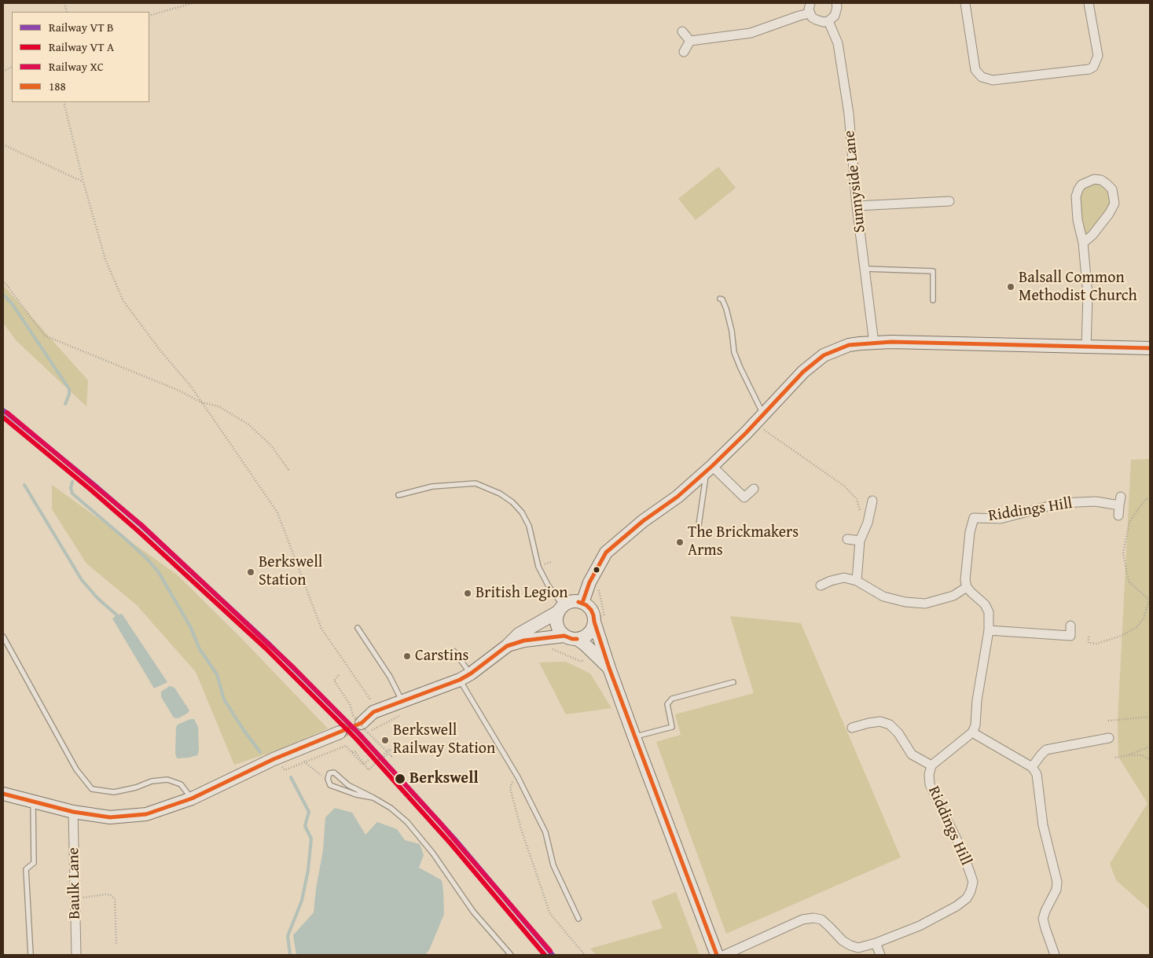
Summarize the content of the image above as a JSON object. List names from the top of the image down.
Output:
{
  "streets": {
    "street": ["Sunnyside Lane", "Riddings Hill", "Baulk Lane"]
  },
  "places": [
    "Balsall Common Methodist Church",
    "The Brickmakers Arms",
    "Berkswell Station",
    "British Legion",
    "Carstins",
    "Berkswell Railway Station",
    "Berkswell"
  ],
  "lines": ["transit line 188", "rail line XC"],
  "legend": [
    "Railway VT B",
    "Railway VT A",
    "Railway XC",
    "188"
  ]
}
